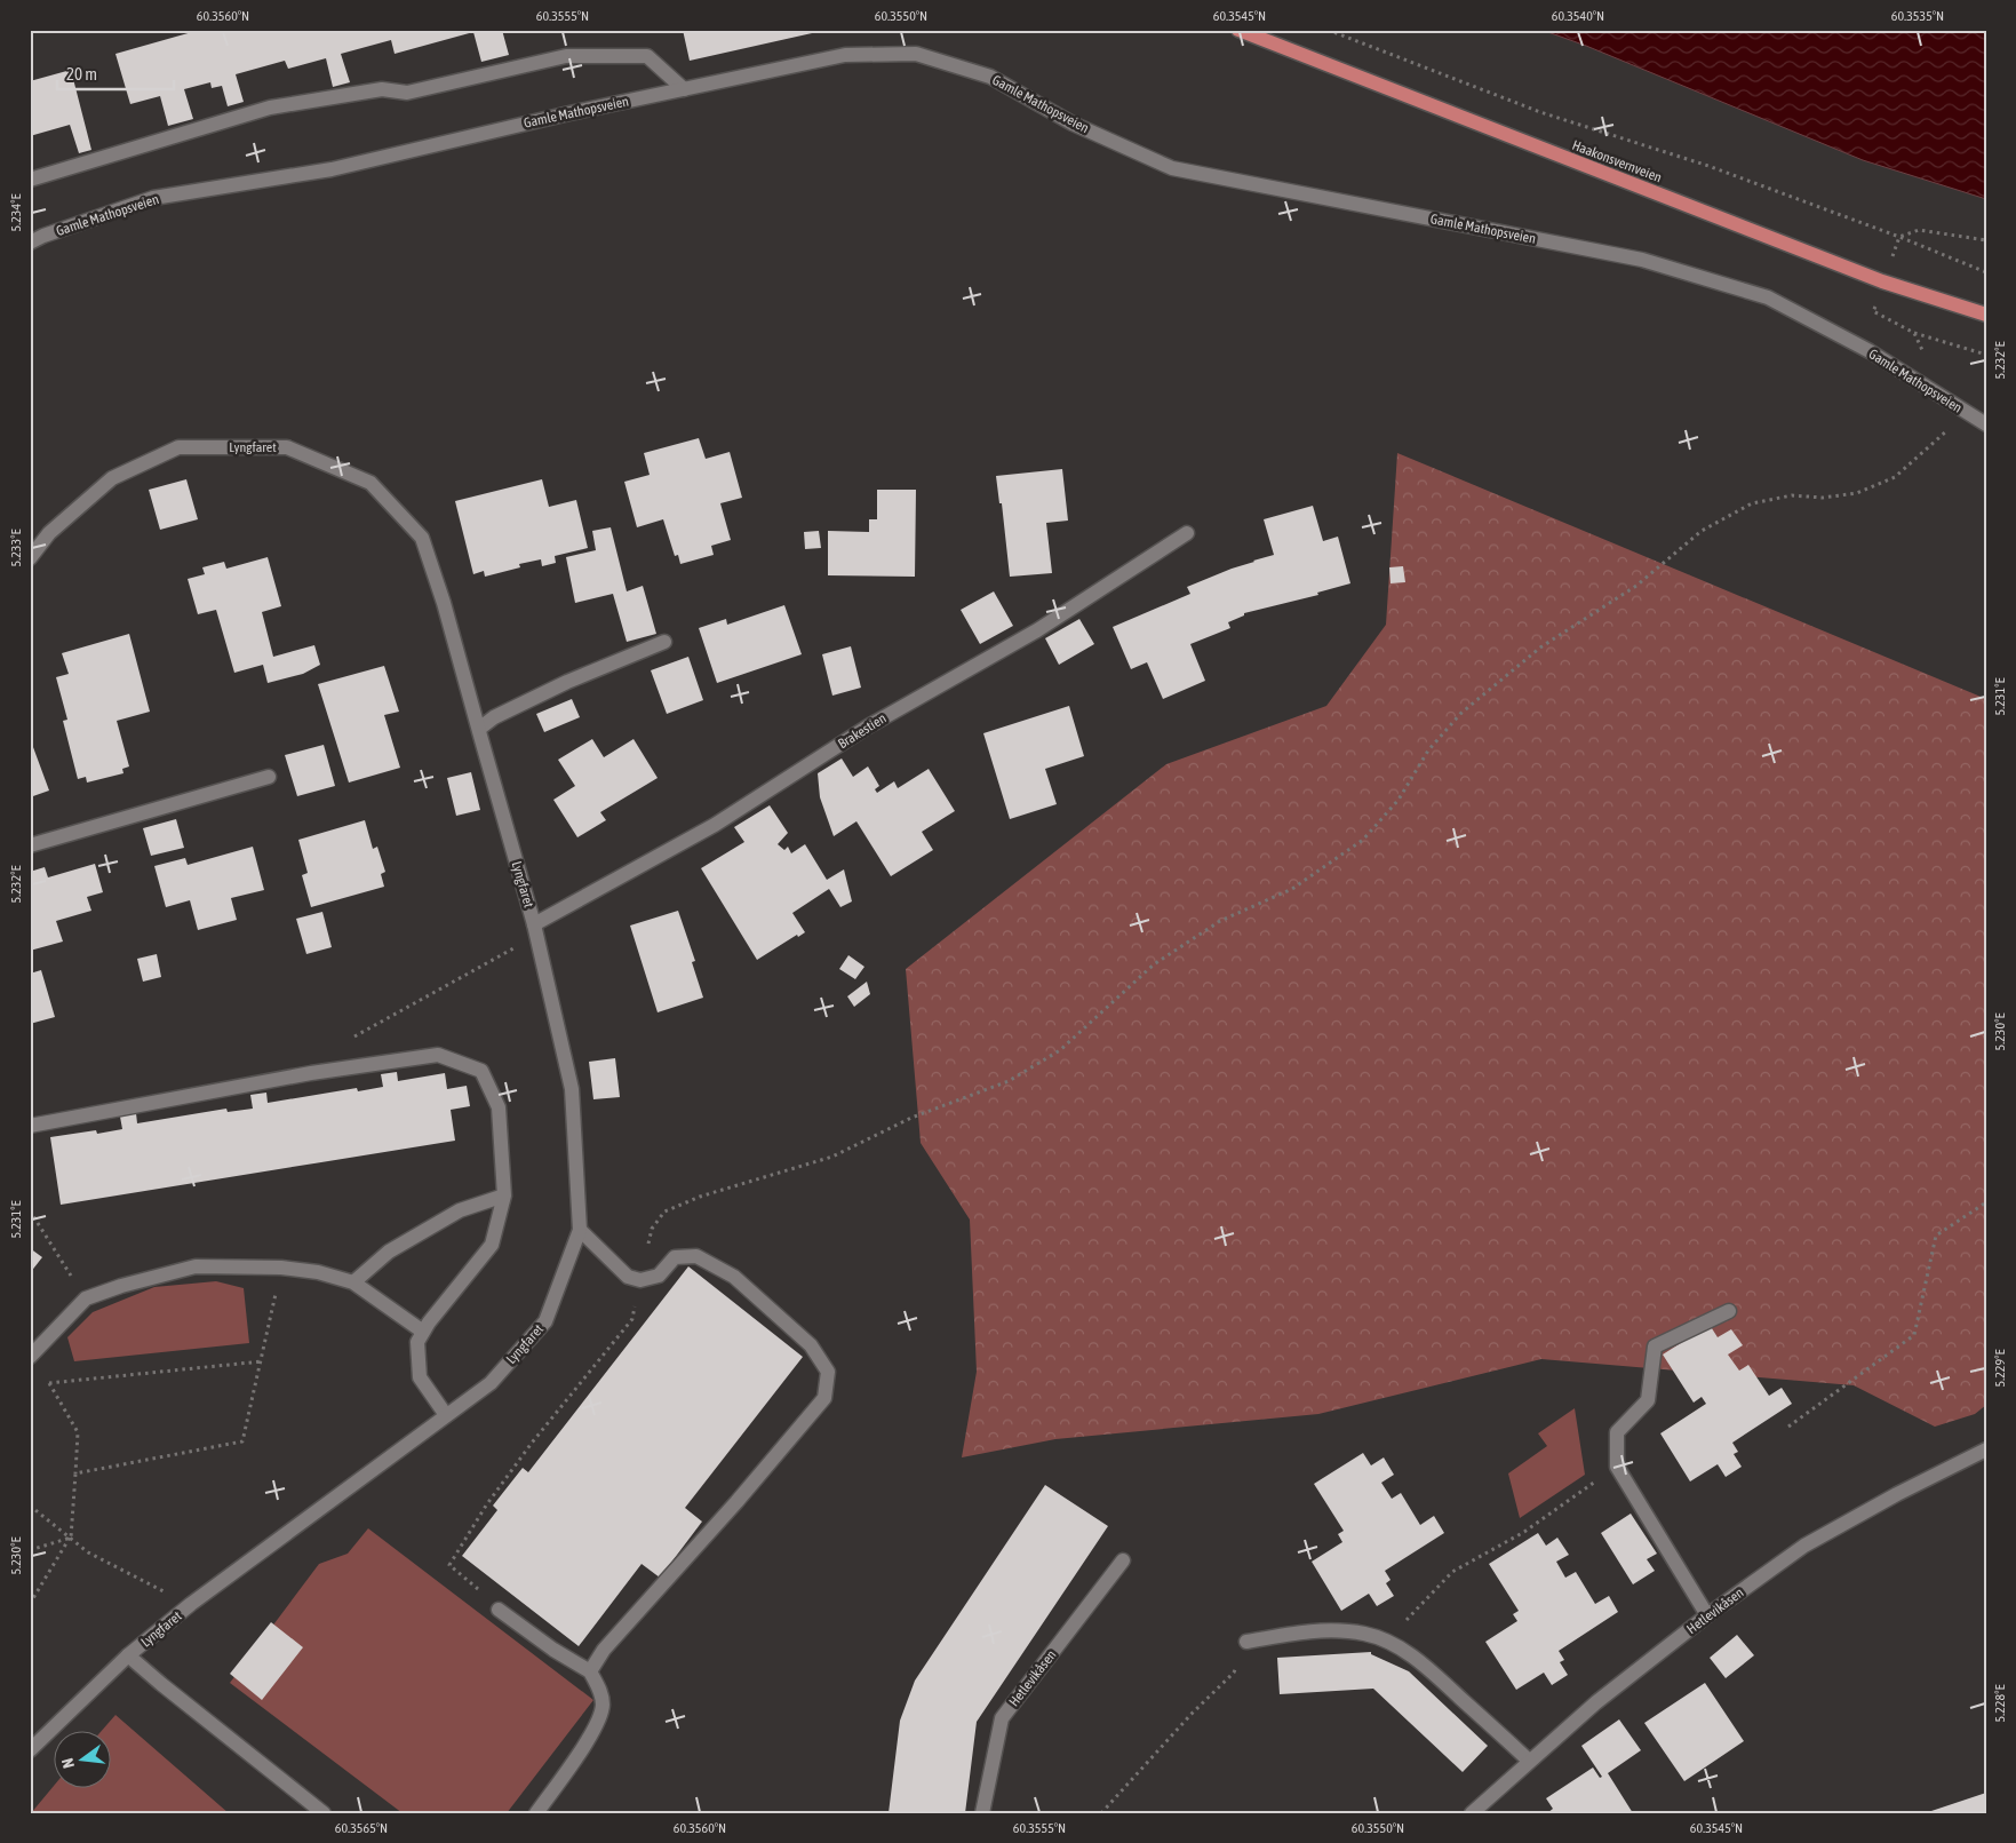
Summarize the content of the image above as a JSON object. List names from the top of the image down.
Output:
{
  "streets": {
    "main road": ["Haakonsvernveien"],
    "street": [
      "Gamle Mathopsveien",
      "Lyngfaret",
      "Brakestien",
      "Hetlevikåsen"
    ]
  },
  "crossings": [
    ["Lyngfaret", "Brakestien"]
  ],
  "scale_bar": "20 m",
  "north": "left",
  "coordinates": [
    "60.3560°N",
    "60.3555°N",
    "60.3550°N",
    "60.3545°N",
    "60.3540°N",
    "60.3535°N",
    "5.234°E",
    "5.232°E",
    "5.233°E",
    "5.231°E",
    "5.230°E",
    "5.229°E",
    "5.228°E",
    "60.3565°N"
  ]
}
